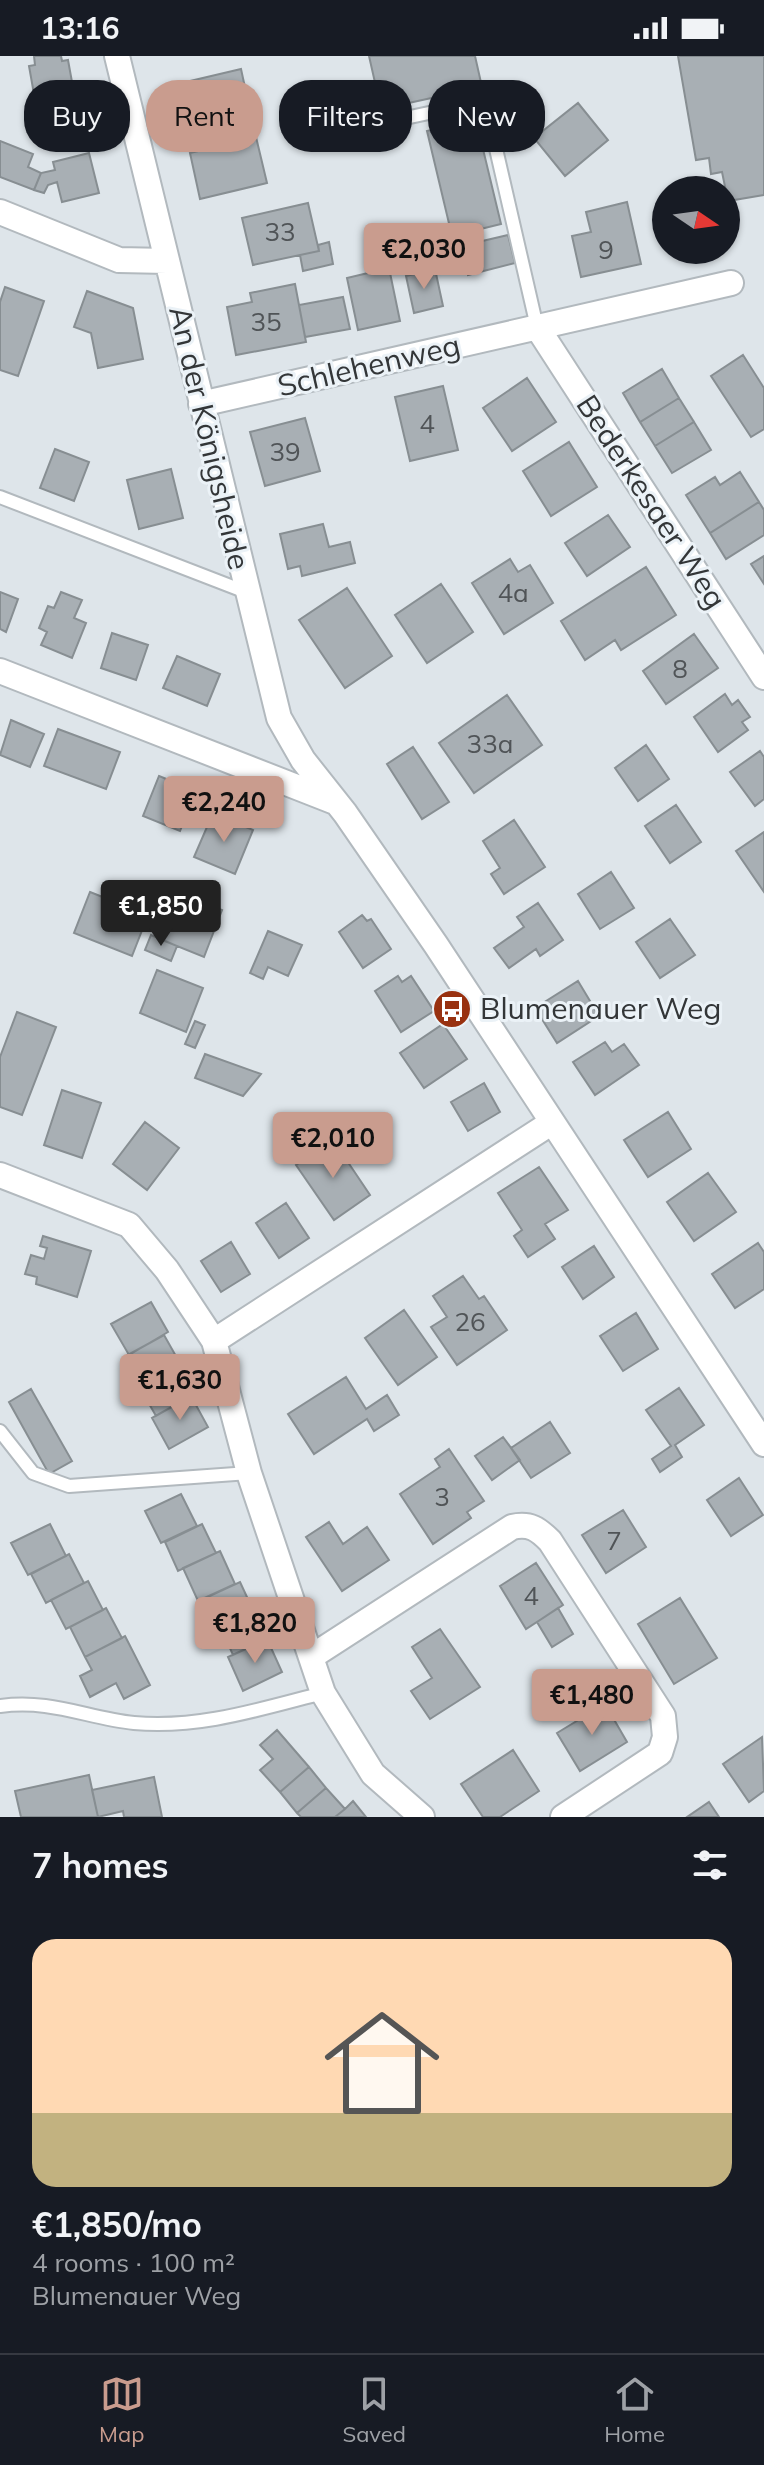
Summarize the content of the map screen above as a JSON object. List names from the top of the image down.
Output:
{
  "streets": {
    "street": ["Schlehenweg", "An der Königsheide", "Bederkesaer Weg"]
  },
  "crossings": [
    ["Schlehenweg", "An der Königsheide"],
    ["Schlehenweg", "Bederkesaer Weg"]
  ],
  "places": {
    "bus stop": ["Blumenauer Weg"]
  },
  "house_numbers": [
    "33",
    "9",
    "35",
    "4",
    "39",
    "4a",
    "8",
    "33a",
    "26",
    "3",
    "7",
    "4"
  ],
  "north": "right",
  "page": {
    "status": "13:16",
    "chip": [
      "Buy",
      "Rent",
      "Filters",
      "New"
    ],
    "price": [
      "€2,030",
      "€2,240",
      "€1,850",
      "€2,010",
      "€1,630",
      "€1,820",
      "€1,480"
    ],
    "heading": "7 homes",
    "list": [
      {
        "name": "€1,850/mo",
        "note": "4 rooms · 100 m² · Blumenauer Weg"
      }
    ],
    "tabs": ["Map", "Saved", "Home"]
  }
}
